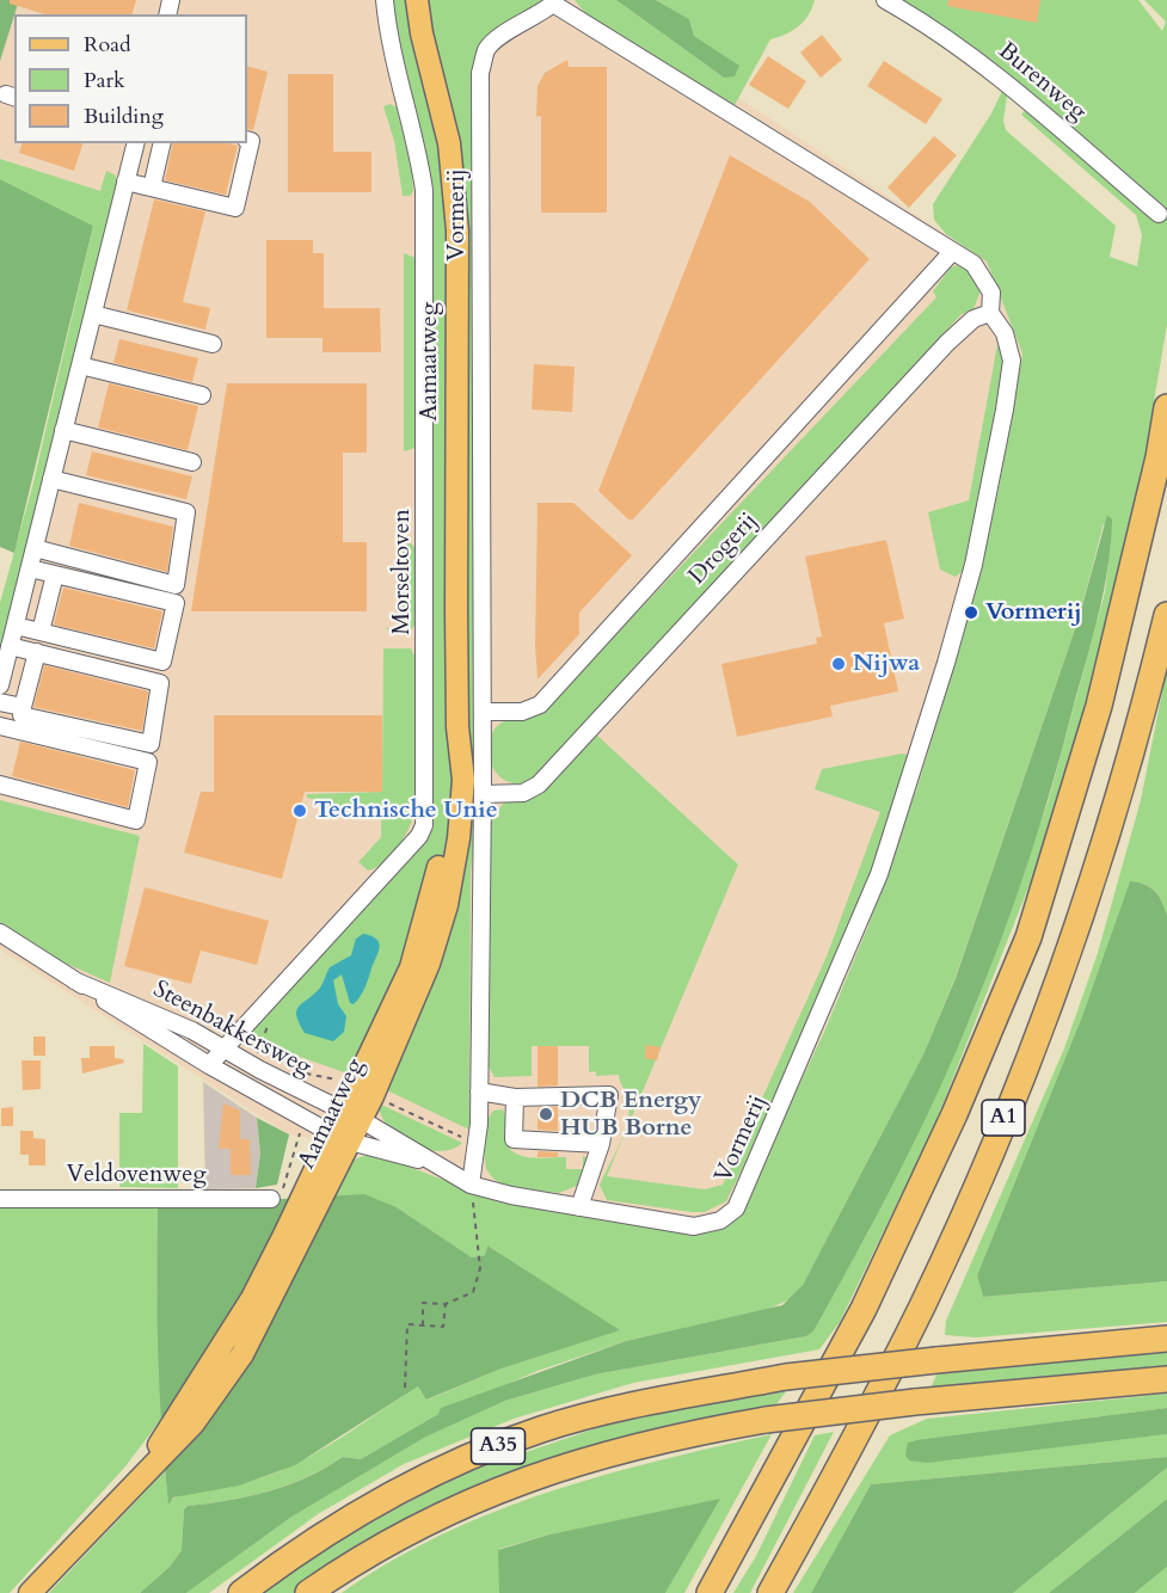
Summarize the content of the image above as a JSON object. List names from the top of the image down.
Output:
{
  "streets": {
    "highway": ["A1", "A35"],
    "main road": ["Aamaatweg"],
    "street": [
      "Burenweg",
      "Vormerij",
      "Drogerij",
      "Morseltoven",
      "Steenbakkersweg",
      "Veldovenweg"
    ]
  },
  "crossings": [
    ["Vormerij", "Drogerij"],
    ["Aamaatweg", "Steenbakkersweg"],
    ["Morseltoven", "Steenbakkersweg"]
  ],
  "places": [
    "Vormerij",
    "Nijwa",
    "Technische Unie",
    "DCB Energy HUB Borne"
  ],
  "legend": ["Road", "Park", "Building"]
}
